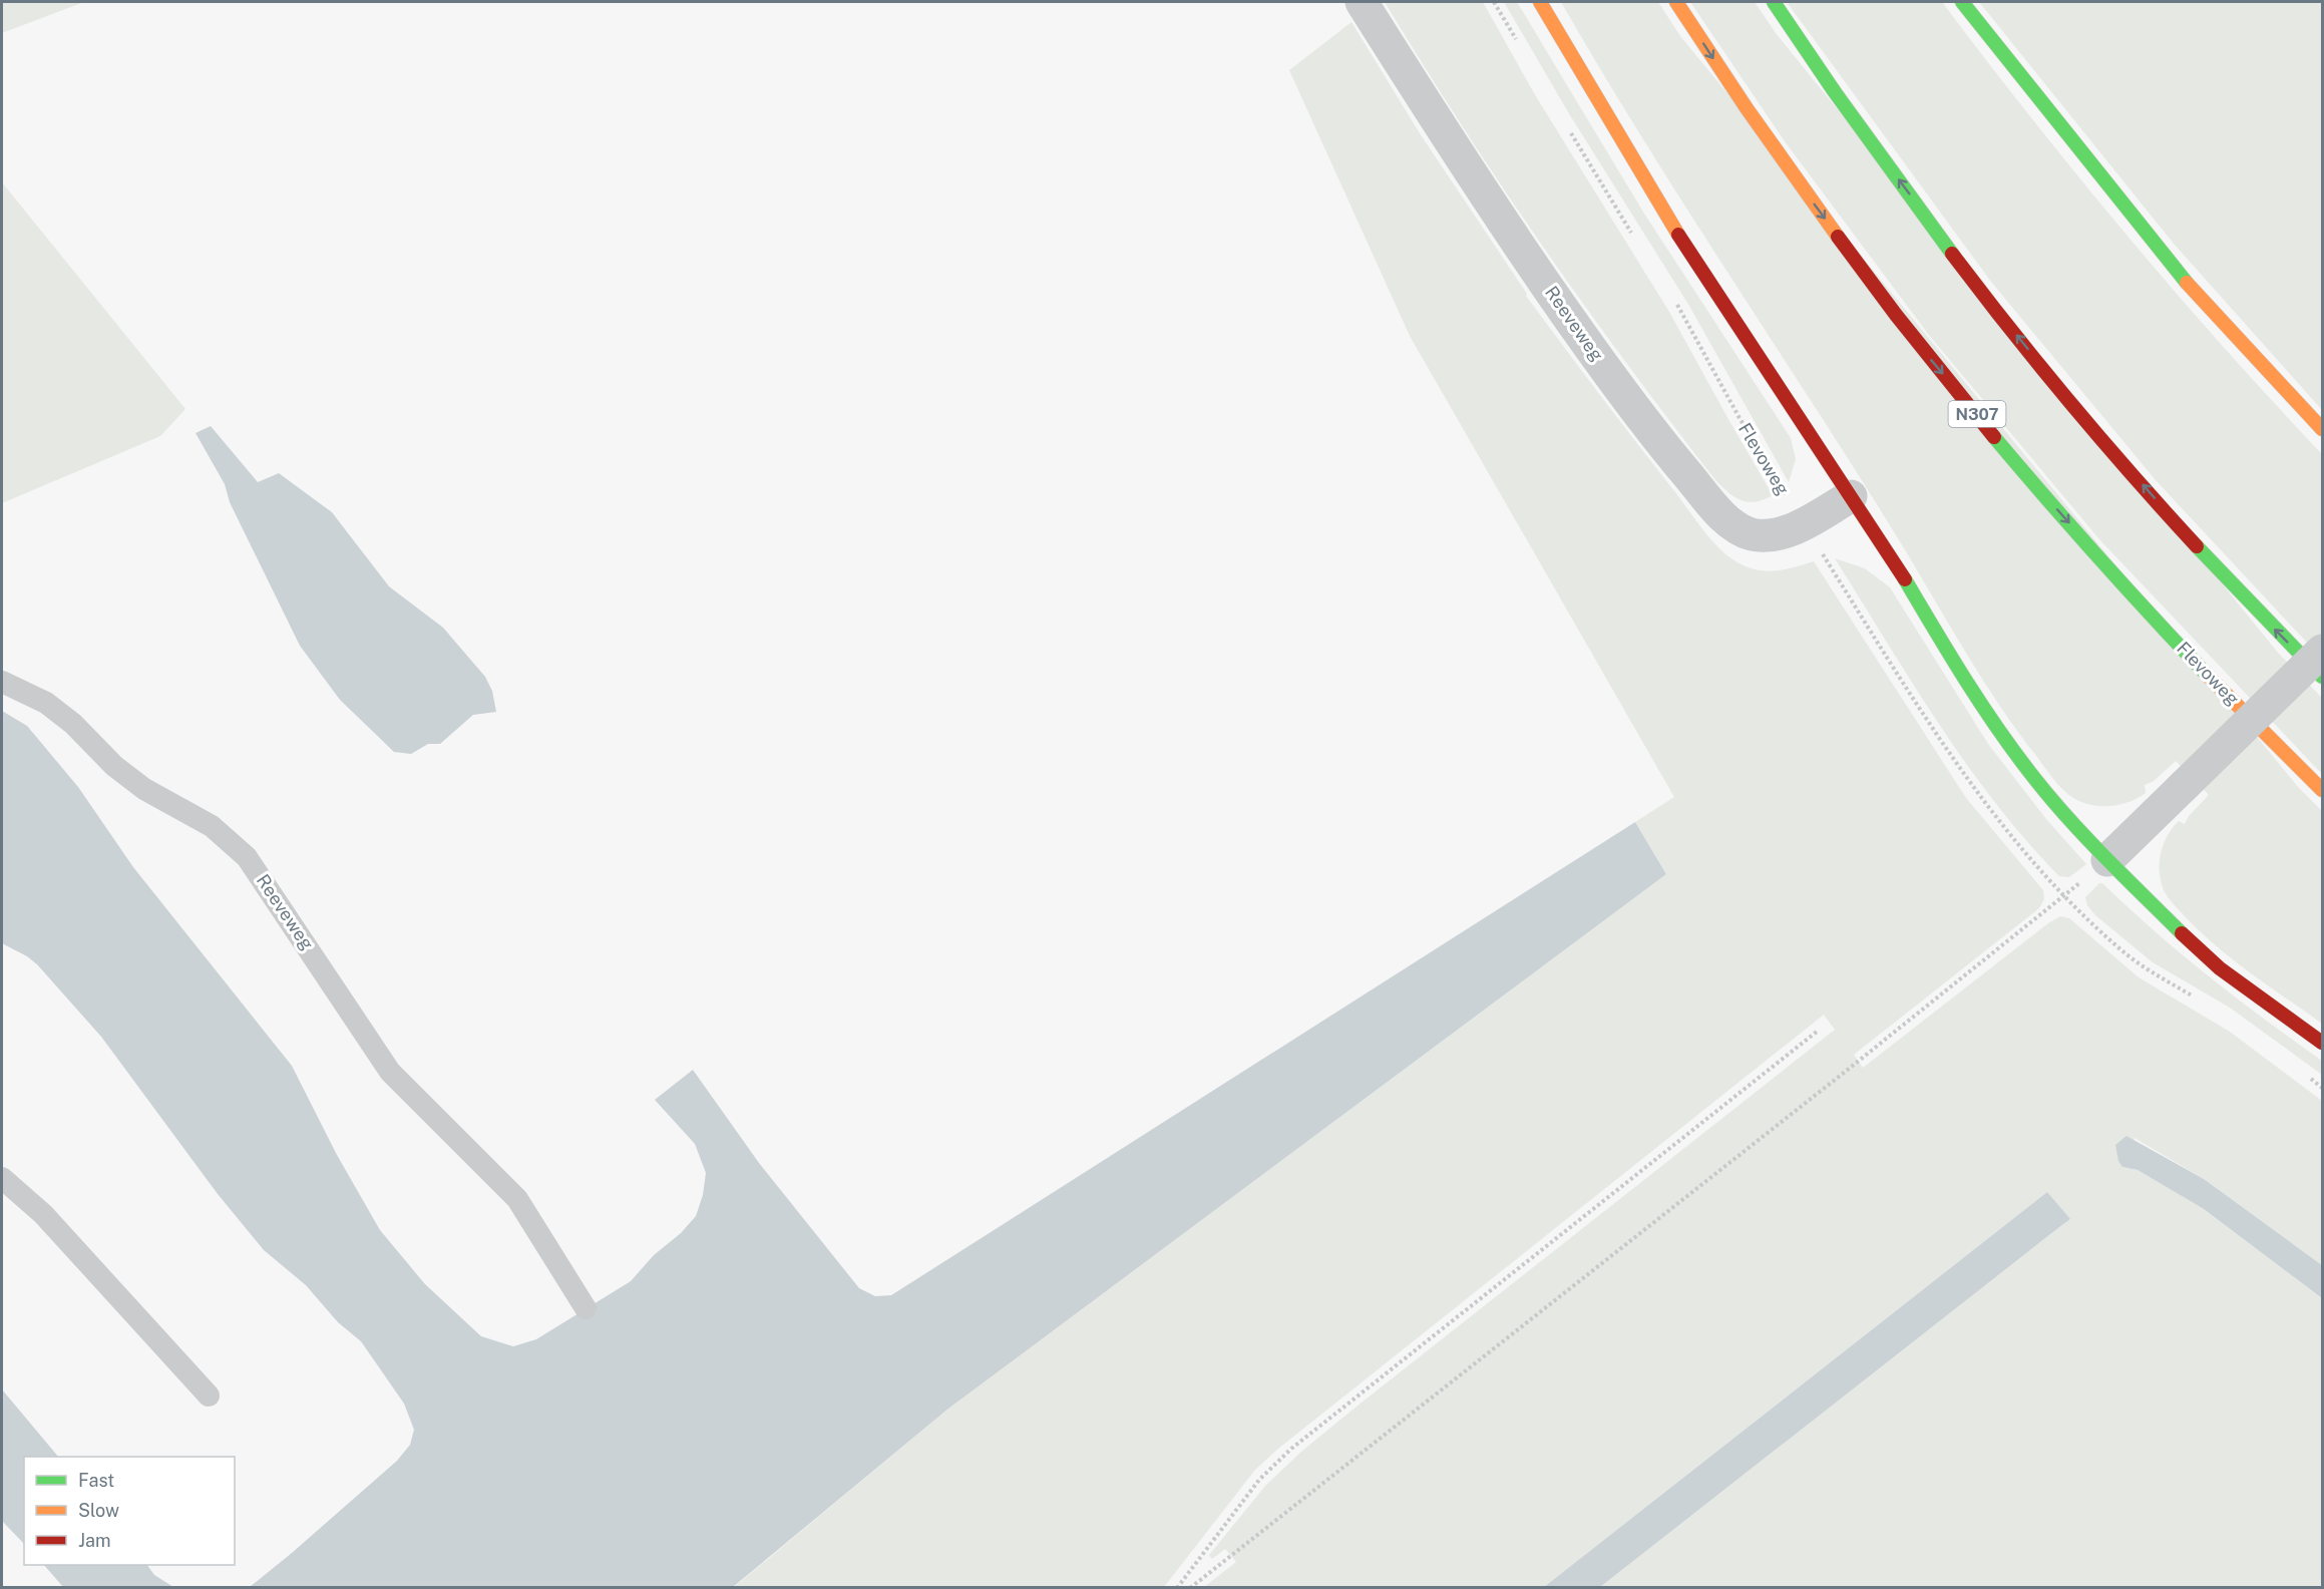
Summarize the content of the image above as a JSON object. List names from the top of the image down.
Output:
{
  "streets": {
    "main road": ["N307", "Flevoweg"],
    "street": ["Reeveweg"]
  },
  "crossings": [
    ["Reeveweg", "Flevoweg"]
  ],
  "legend": ["Fast", "Slow", "Jam"]
}
